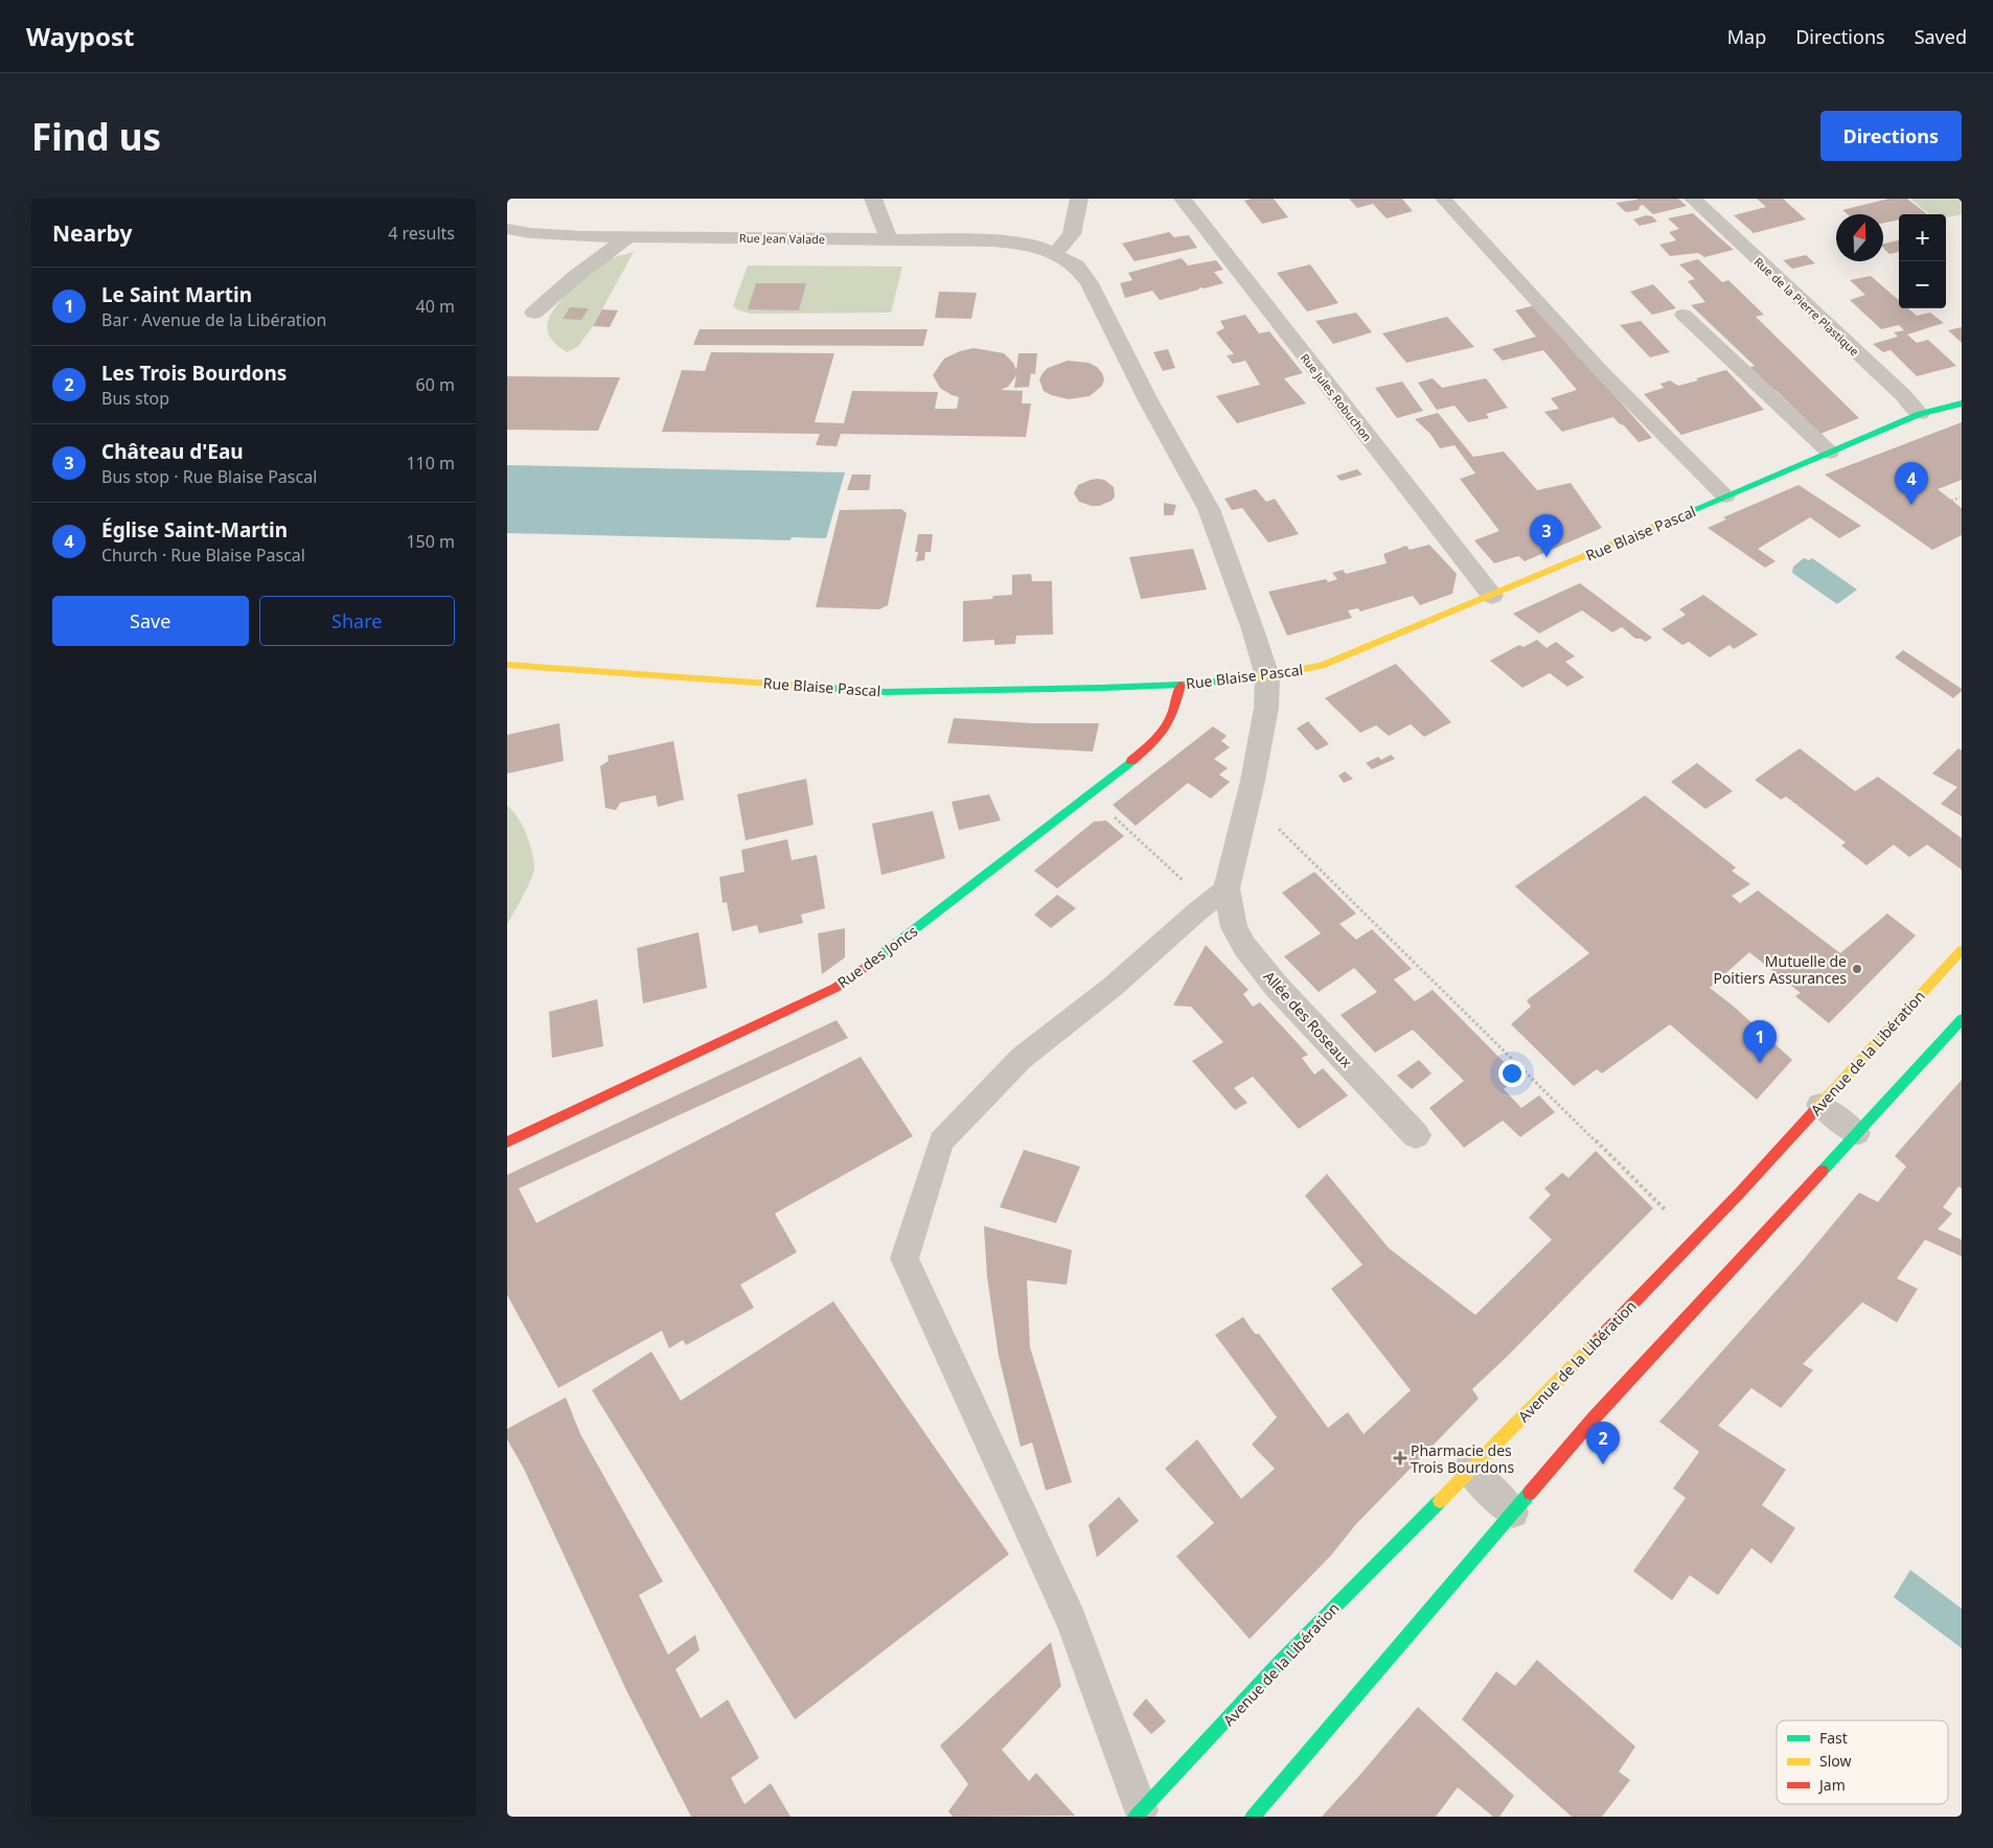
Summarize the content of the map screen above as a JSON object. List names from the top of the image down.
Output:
{
  "streets": {
    "street": [
      "Rue Jean Valade",
      "Rue de la Pierre Plastique",
      "Rue Jules Robuchon",
      "Rue Blaise Pascal",
      "Rue des Joncs",
      "Allée des Roseaux",
      "Avenue de la Libération"
    ]
  },
  "crossings": [
    ["Rue Jean Valade", "Rue Blaise Pascal"],
    ["Rue Jean Valade", "Allée des Roseaux"],
    ["Rue de la Pierre Plastique", "Rue Blaise Pascal"],
    ["Rue Jules Robuchon", "Rue Blaise Pascal"],
    ["Rue Blaise Pascal", "Rue des Joncs"]
  ],
  "places": {
    "other": ["Mutuelle de Poitiers Assurances"],
    "health": ["Pharmacie des Trois Bourdons"]
  },
  "legend": ["Fast", "Slow", "Jam"],
  "north": "top",
  "page": {
    "header": "Waypost",
    "nav": ["Map", "Directions", "Saved"],
    "buttons": [
      "Directions",
      ["Save", "Share"]
    ],
    "title": "Find us",
    "heading": ["Nearby", "4 results"],
    "map_buttons": ["+", "−"],
    "list": [
      {
        "mark": "1",
        "name": "Le Saint Martin",
        "note": "Bar · Avenue de la Libération",
        "value": "40 m"
      },
      {
        "mark": "2",
        "name": "Les Trois Bourdons",
        "note": "Bus stop",
        "value": "60 m"
      },
      {
        "mark": "3",
        "name": "Château d'Eau",
        "note": "Bus stop · Rue Blaise Pascal",
        "value": "110 m"
      },
      {
        "mark": "4",
        "name": "Église Saint-Martin",
        "note": "Church · Rue Blaise Pascal",
        "value": "150 m"
      }
    ],
    "pins": [
      "4",
      "3",
      "1",
      "2"
    ]
  }
}
